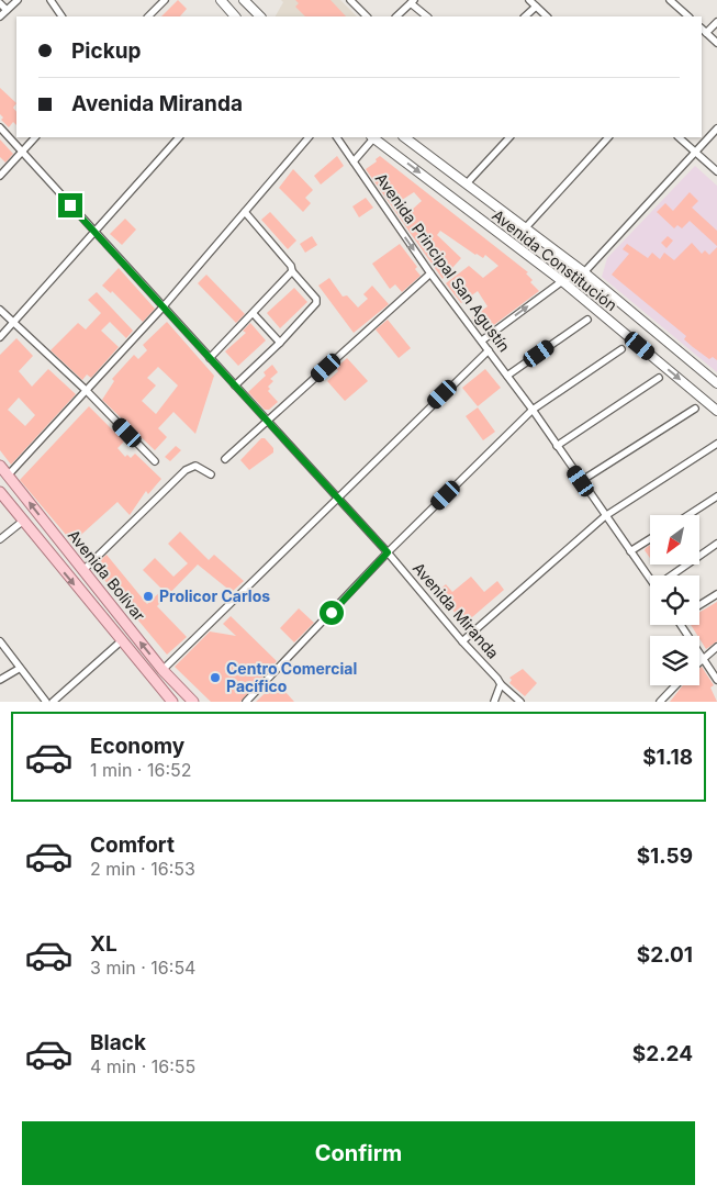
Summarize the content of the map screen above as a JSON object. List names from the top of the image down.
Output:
{
  "streets": {
    "main road": ["Avenida Bolívar"],
    "street": ["Avenida Constitución", "Avenida Principal San Agustín", "Avenida Miranda"]
  },
  "places": ["Prolicor Carlos", "Centro Comercial Pacífico"],
  "north": "bottom left",
  "page": {
    "banner": ["Pickup", "Avenida Miranda"],
    "list": [
      {
        "name": "Economy",
        "note": "1 min · 16:52",
        "value": "$1.18"
      },
      {
        "name": "Comfort",
        "note": "2 min · 16:53",
        "value": "$1.59"
      },
      {
        "name": "XL",
        "note": "3 min · 16:54",
        "value": "$2.01"
      },
      {
        "name": "Black",
        "note": "4 min · 16:55",
        "value": "$2.24"
      }
    ],
    "buttons": "Confirm"
  }
}
